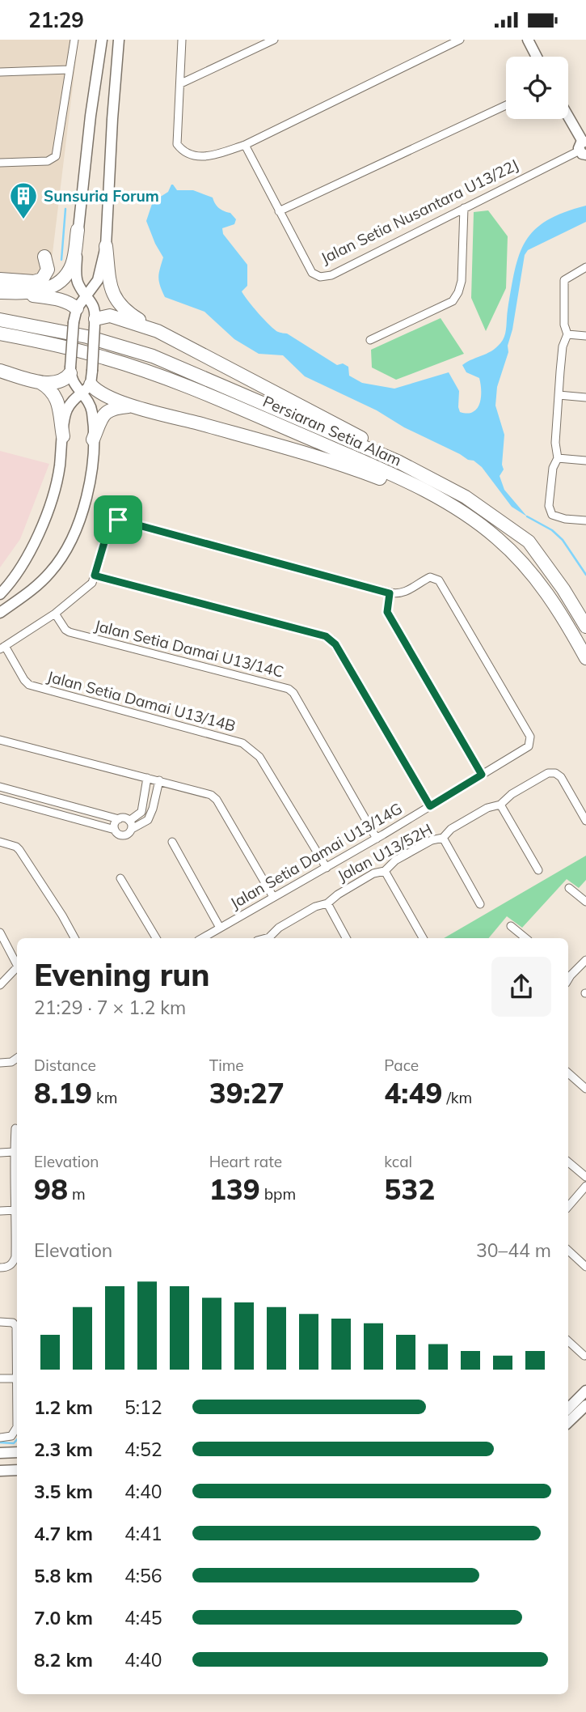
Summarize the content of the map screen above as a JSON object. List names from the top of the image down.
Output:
{
  "streets": {
    "highway": ["Persiaran Setia Alam"],
    "main road": ["Jalan Setia Nusantara U13/22J"],
    "street": [
      "Jalan Setia Damai U13/14C",
      "Jalan Setia Damai U13/14B",
      "Jalan U13/52H",
      "Jalan Setia Damai U13/14G"
    ]
  },
  "crossings": [
    ["Jalan Setia Damai U13/14C", "Jalan Setia Damai U13/14G"],
    ["Jalan Setia Damai U13/14B", "Jalan Setia Damai U13/14G"]
  ],
  "places": {
    "building": ["Sunsuria Forum"]
  },
  "page": {
    "status": "21:29",
    "heading": ["Evening run", "21:29 · 7 × 1.2 km"],
    "stats": [
      ["Distance", "8.19 km"],
      ["Time", "39:27"],
      ["Pace", "4:49 /km"],
      ["Elevation", "98 m"],
      ["Heart rate", "139 bpm"],
      ["kcal", "532"]
    ],
    "chart": ["Elevation", "30–44 m"],
    "list": [
      {
        "name": "1.2 km",
        "note": "5:12"
      },
      {
        "name": "2.3 km",
        "note": "4:52"
      },
      {
        "name": "3.5 km",
        "note": "4:40"
      },
      {
        "name": "4.7 km",
        "note": "4:41"
      },
      {
        "name": "5.8 km",
        "note": "4:56"
      },
      {
        "name": "7.0 km",
        "note": "4:45"
      },
      {
        "name": "8.2 km",
        "note": "4:40"
      }
    ]
  }
}
